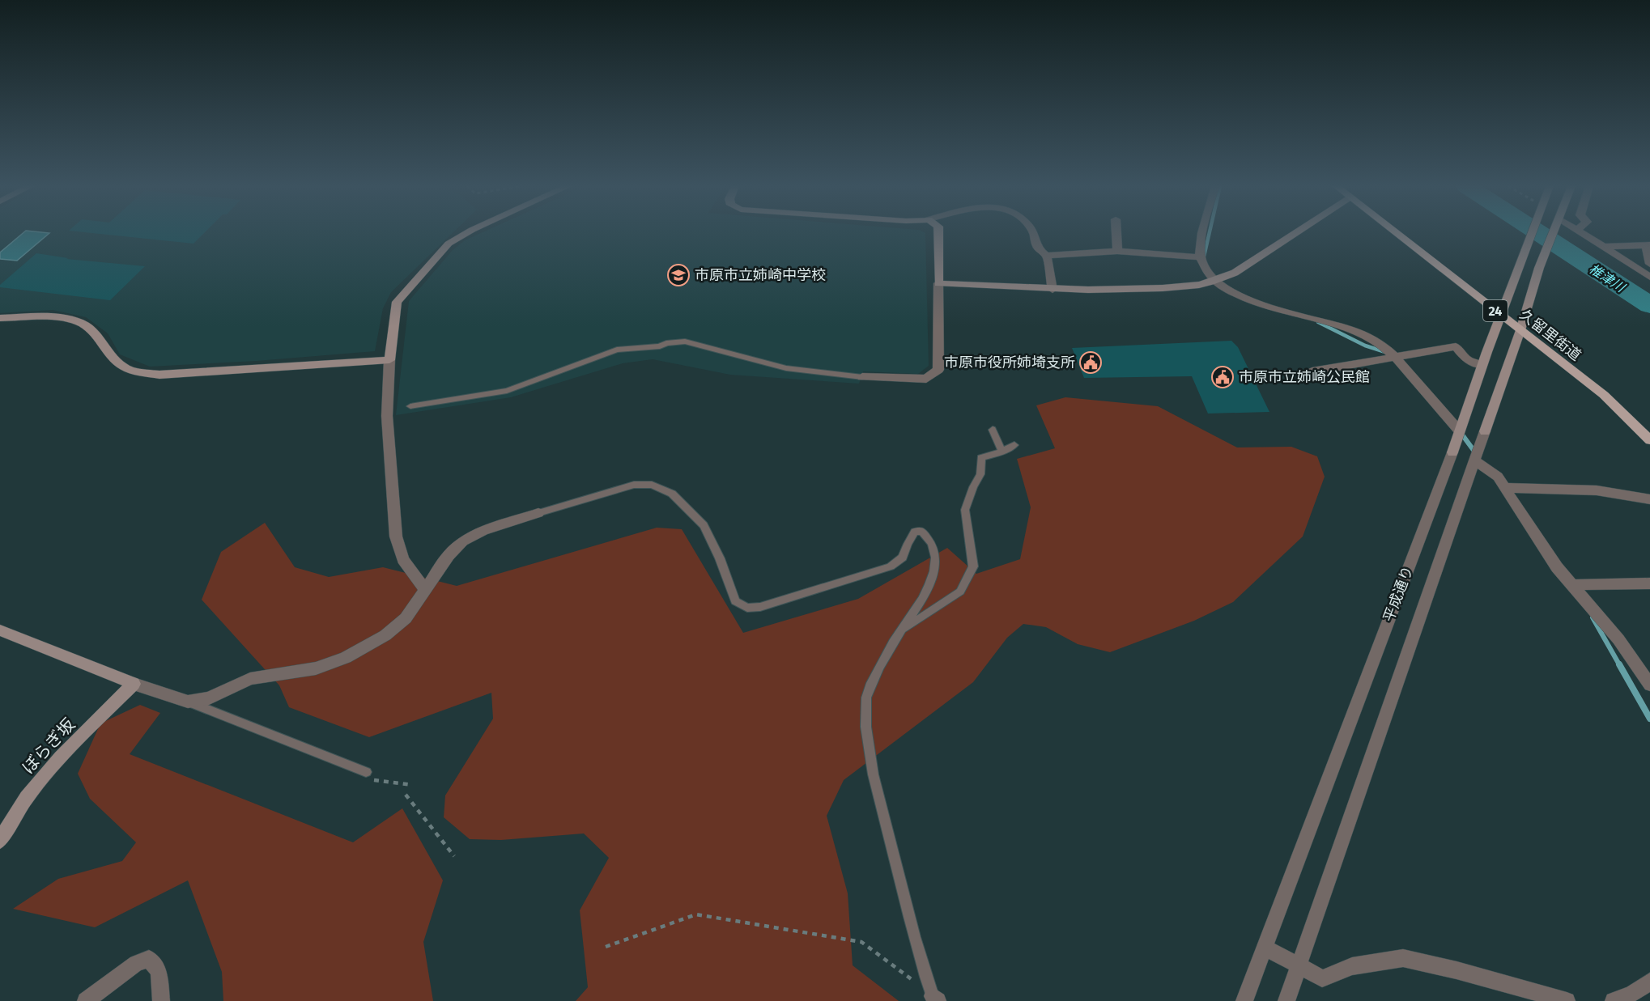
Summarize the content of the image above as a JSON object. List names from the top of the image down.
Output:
{
  "streets": {
    "main road": ["24", "久留里街道"],
    "street": ["平成通り", "ぼらぎ坂"]
  },
  "crossings": [
    ["久留里街道", "平成通り"]
  ],
  "water": ["椎津川"],
  "places": {
    "school or university": ["市原市立姉崎中学校"],
    "public building": ["市原市役所姉埼支所", "市原市立姉崎公民館"]
  }
}
